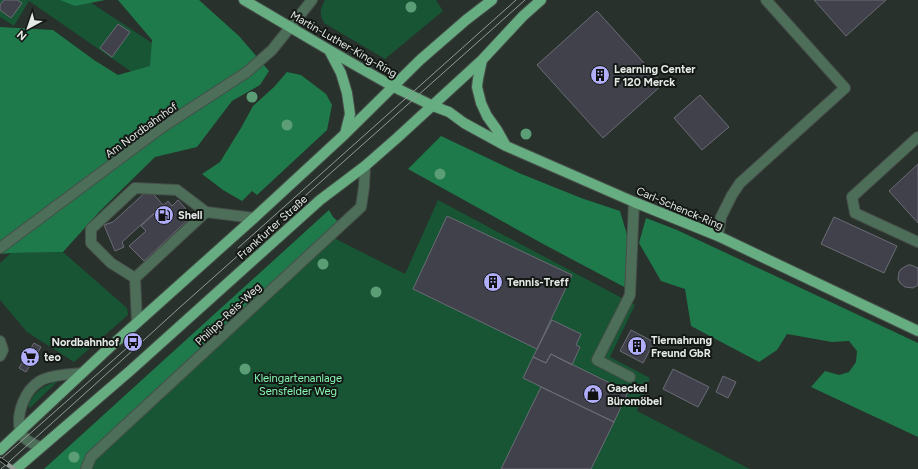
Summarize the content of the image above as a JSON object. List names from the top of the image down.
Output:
{
  "streets": {
    "main road": ["Martin-Luther-King-Ring", "Carl-Schenck-Ring", "Frankfurter Straße"],
    "street": ["Am Nordbahnhof", "Philipp-Reis-Weg"]
  },
  "crossings": [
    ["Martin-Luther-King-Ring", "Am Nordbahnhof"],
    ["Martin-Luther-King-Ring", "Carl-Schenck-Ring"],
    ["Martin-Luther-King-Ring", "Frankfurter Straße"],
    ["Carl-Schenck-Ring", "Frankfurter Straße"],
    ["Frankfurter Straße", "Philipp-Reis-Weg"]
  ],
  "parks": ["Kleingartenanlage Sensfelder Weg"],
  "places": {
    "building": ["Learning Center F 120 Merck", "Tennis-Treff", "Tiernahrung Freund GbR"],
    "fuel station": ["Shell"],
    "bus stop": ["Nordbahnhof"],
    "supermarket": ["teo"],
    "shop": ["Gaeckel Büromöbel"]
  },
  "north": "bottom left"
}
